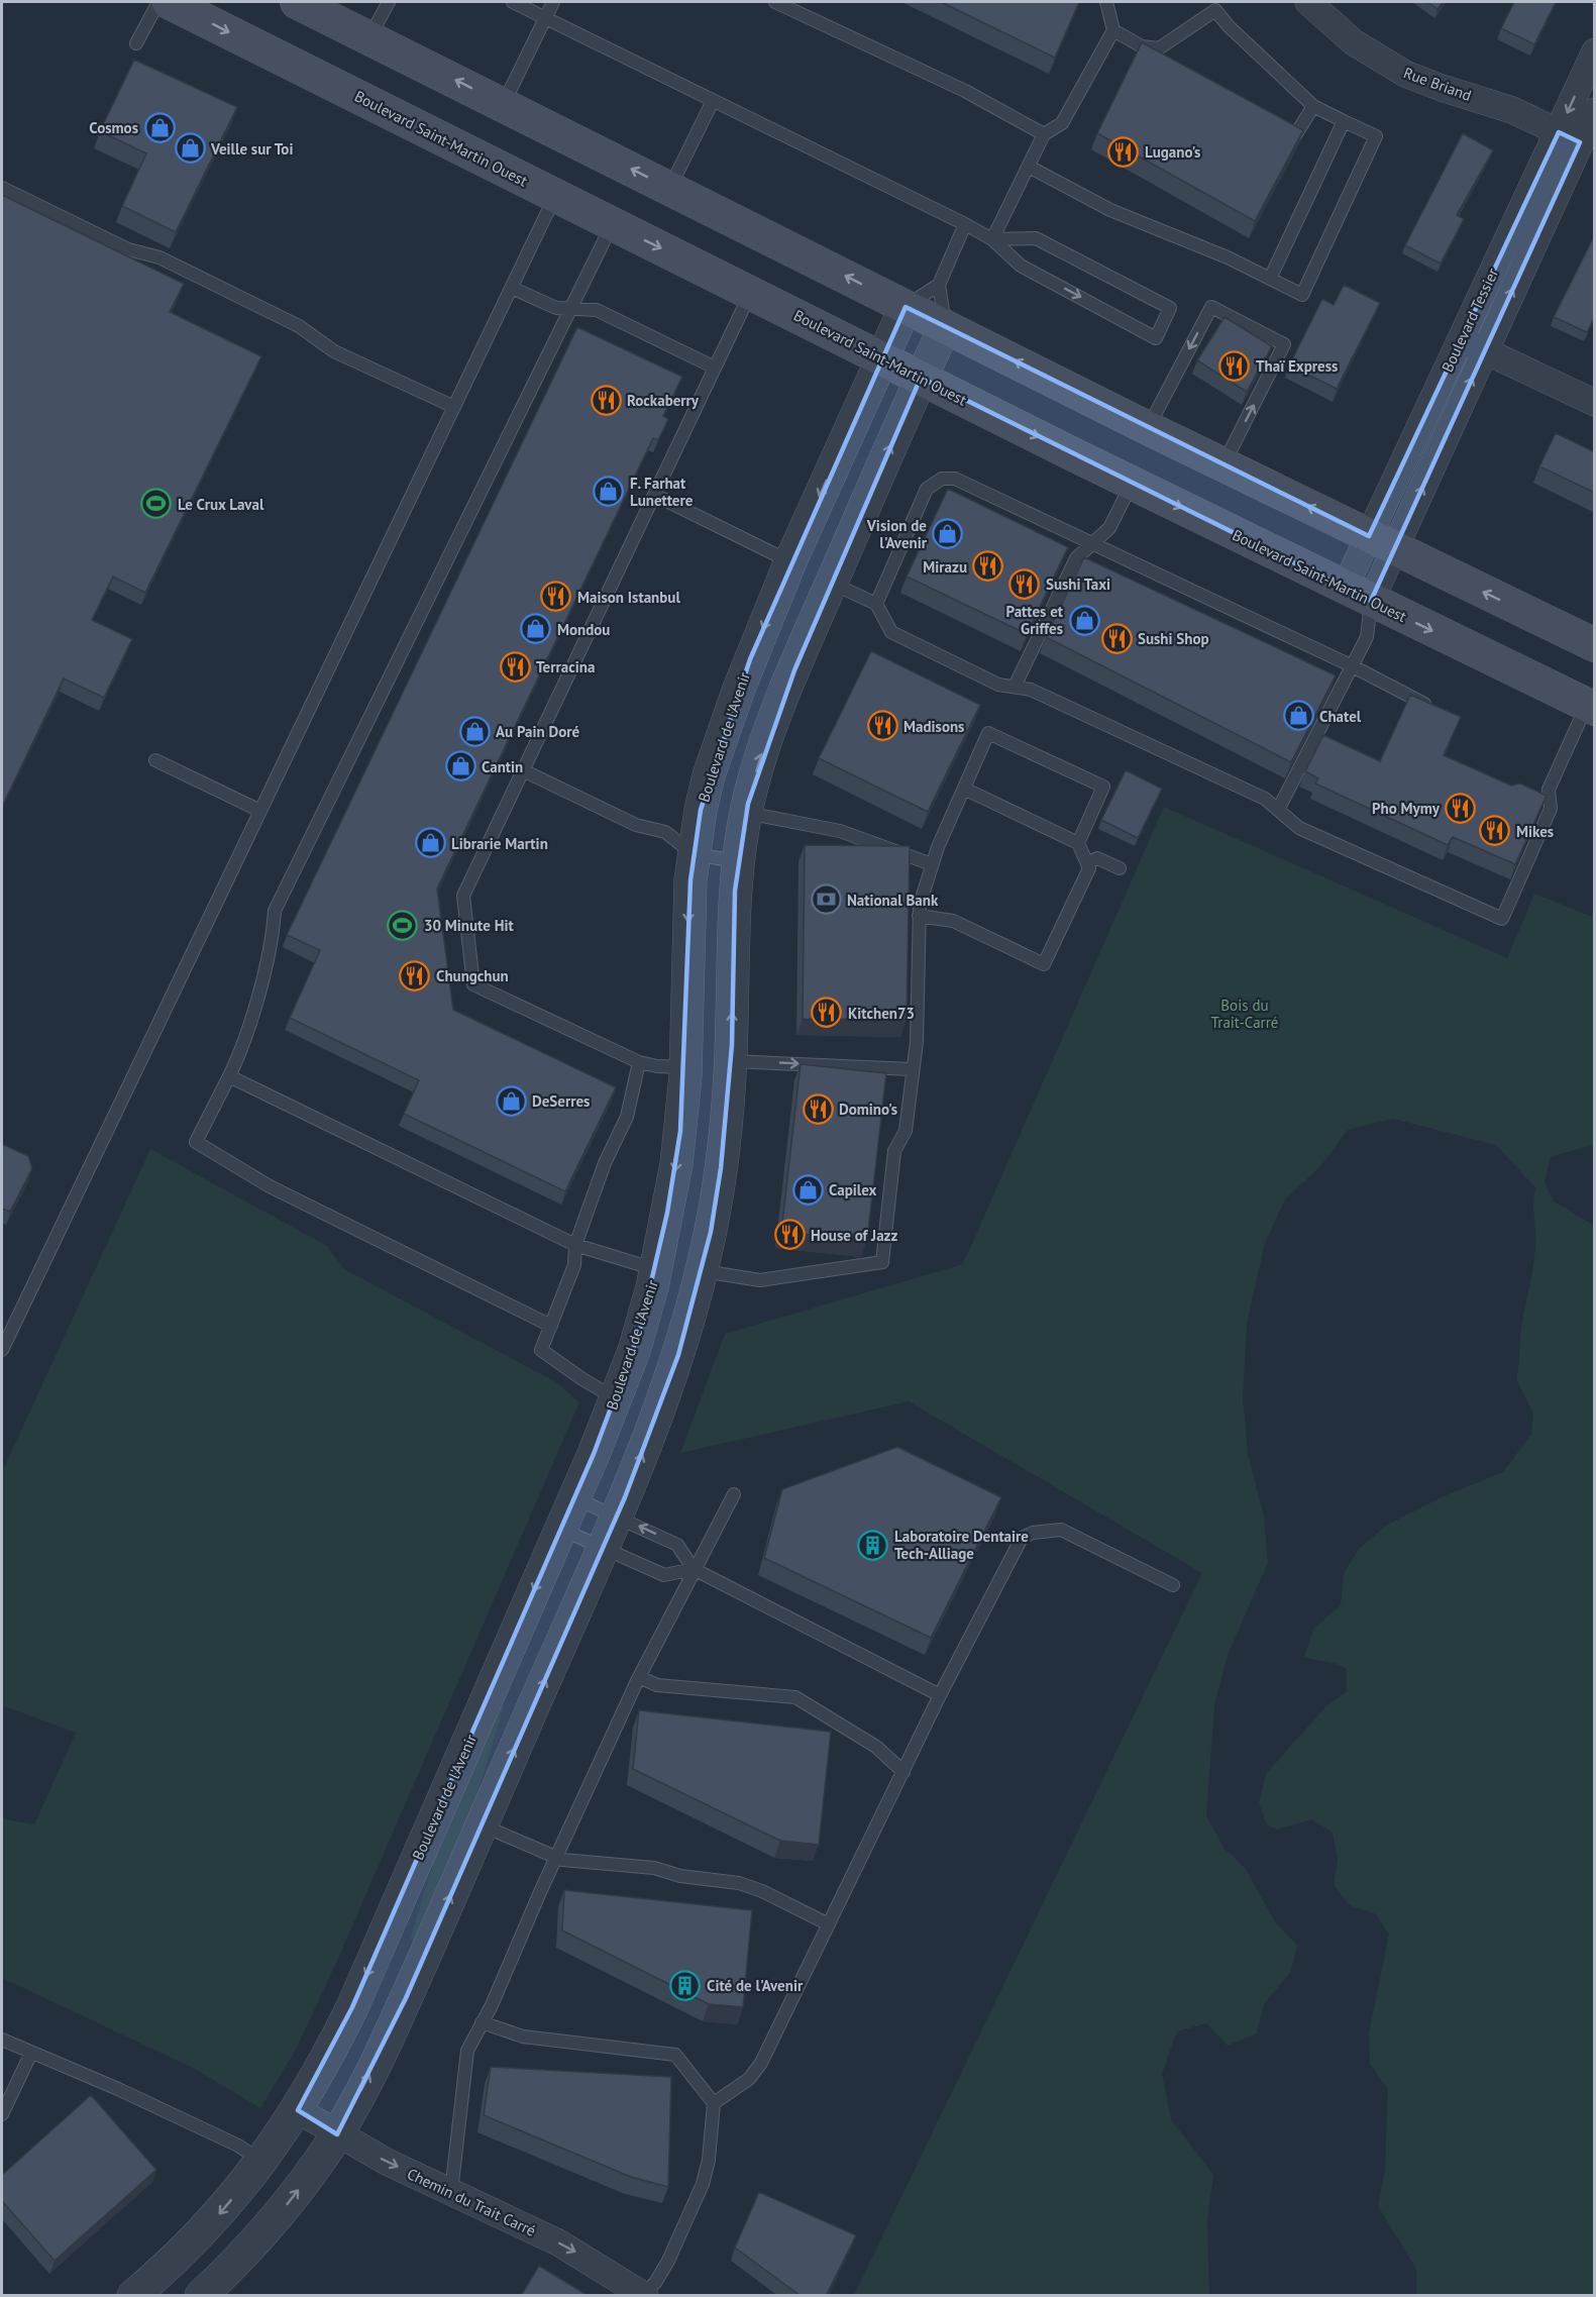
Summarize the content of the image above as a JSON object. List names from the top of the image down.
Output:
{
  "streets": {
    "main road": ["Boulevard Saint-Martin Ouest"],
    "street": [
      "Rue Briand",
      "Boulevard Tessier",
      "Boulevard de l'Avenir",
      "Chemin du Trait Carré"
    ]
  },
  "crossings": [
    ["Rue Briand", "Boulevard Tessier"],
    ["Boulevard Saint-Martin Ouest", "Boulevard Tessier"],
    ["Boulevard Saint-Martin Ouest", "Boulevard de l'Avenir"],
    ["Boulevard de l'Avenir", "Chemin du Trait Carré"]
  ],
  "one_way": ["Chemin du Trait Carré"],
  "parks": ["Bois du Trait-Carré"],
  "places": {
    "shop": [
      "Cosmos",
      "Veille sur Toi",
      "F. Farhat Lunettere",
      "Vision de l'Avenir",
      "Pattes et Griffes",
      "Mondou",
      "Chatel",
      "Au Pain Doré",
      "Cantin",
      "Librarie Martin",
      "DeSerres",
      "Capilex"
    ],
    "restaurant": [
      "Lugano's",
      "Thaï Express",
      "Rockaberry",
      "Mirazu",
      "Sushi Taxi",
      "Maison Istanbul",
      "Sushi Shop",
      "Terracina",
      "Madisons",
      "Pho Mymy",
      "Mikes",
      "Chungchun",
      "Kitchen73",
      "Domino's",
      "House of Jazz"
    ],
    "sports": ["Le Crux Laval", "30 Minute Hit"],
    "bank": ["National Bank"],
    "building": ["Laboratoire Dentaire Tech-Alliage", "Cité de l'Avenir"]
  }
}
